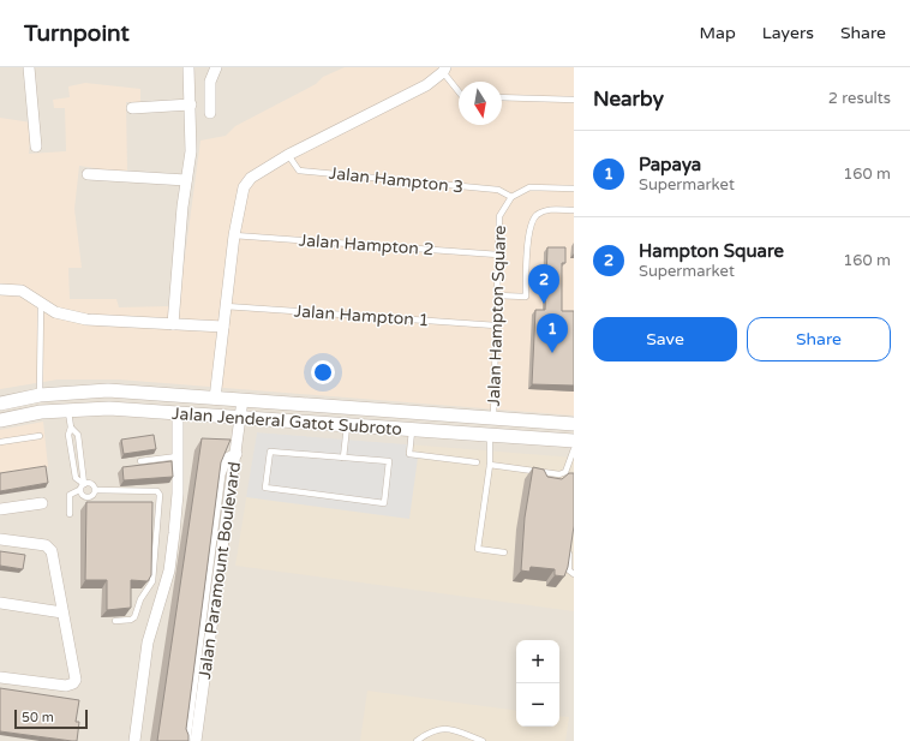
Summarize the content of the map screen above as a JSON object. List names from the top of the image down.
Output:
{
  "streets": {
    "street": ["Jalan Jenderal Gatot Subroto", "Jalan Paramount Boulevard"],
    "lane": [
      "Jalan Hampton 3",
      "Jalan Hampton 2",
      "Jalan Hampton 1",
      "Jalan Hampton Square"
    ]
  },
  "crossings": [
    ["Jalan Hampton 3", "Jalan Hampton Square"],
    ["Jalan Hampton 2", "Jalan Hampton Square"],
    ["Jalan Hampton 1", "Jalan Hampton Square"],
    ["Jalan Hampton Square", "Jalan Jenderal Gatot Subroto"],
    ["Jalan Jenderal Gatot Subroto", "Jalan Paramount Boulevard"]
  ],
  "scale_bar": "50 m",
  "north": "bottom",
  "page": {
    "header": "Turnpoint",
    "nav": ["Map", "Layers", "Share"],
    "heading": ["Nearby", "2 results"],
    "list": [
      {
        "mark": "1",
        "name": "Papaya",
        "note": "Supermarket",
        "value": "160 m"
      },
      {
        "mark": "2",
        "name": "Hampton Square",
        "note": "Supermarket",
        "value": "160 m"
      }
    ],
    "pins": ["2", "1"],
    "buttons": ["Save", "Share"],
    "map_buttons": ["+", "−"],
    "scale": "50 m"
  }
}
